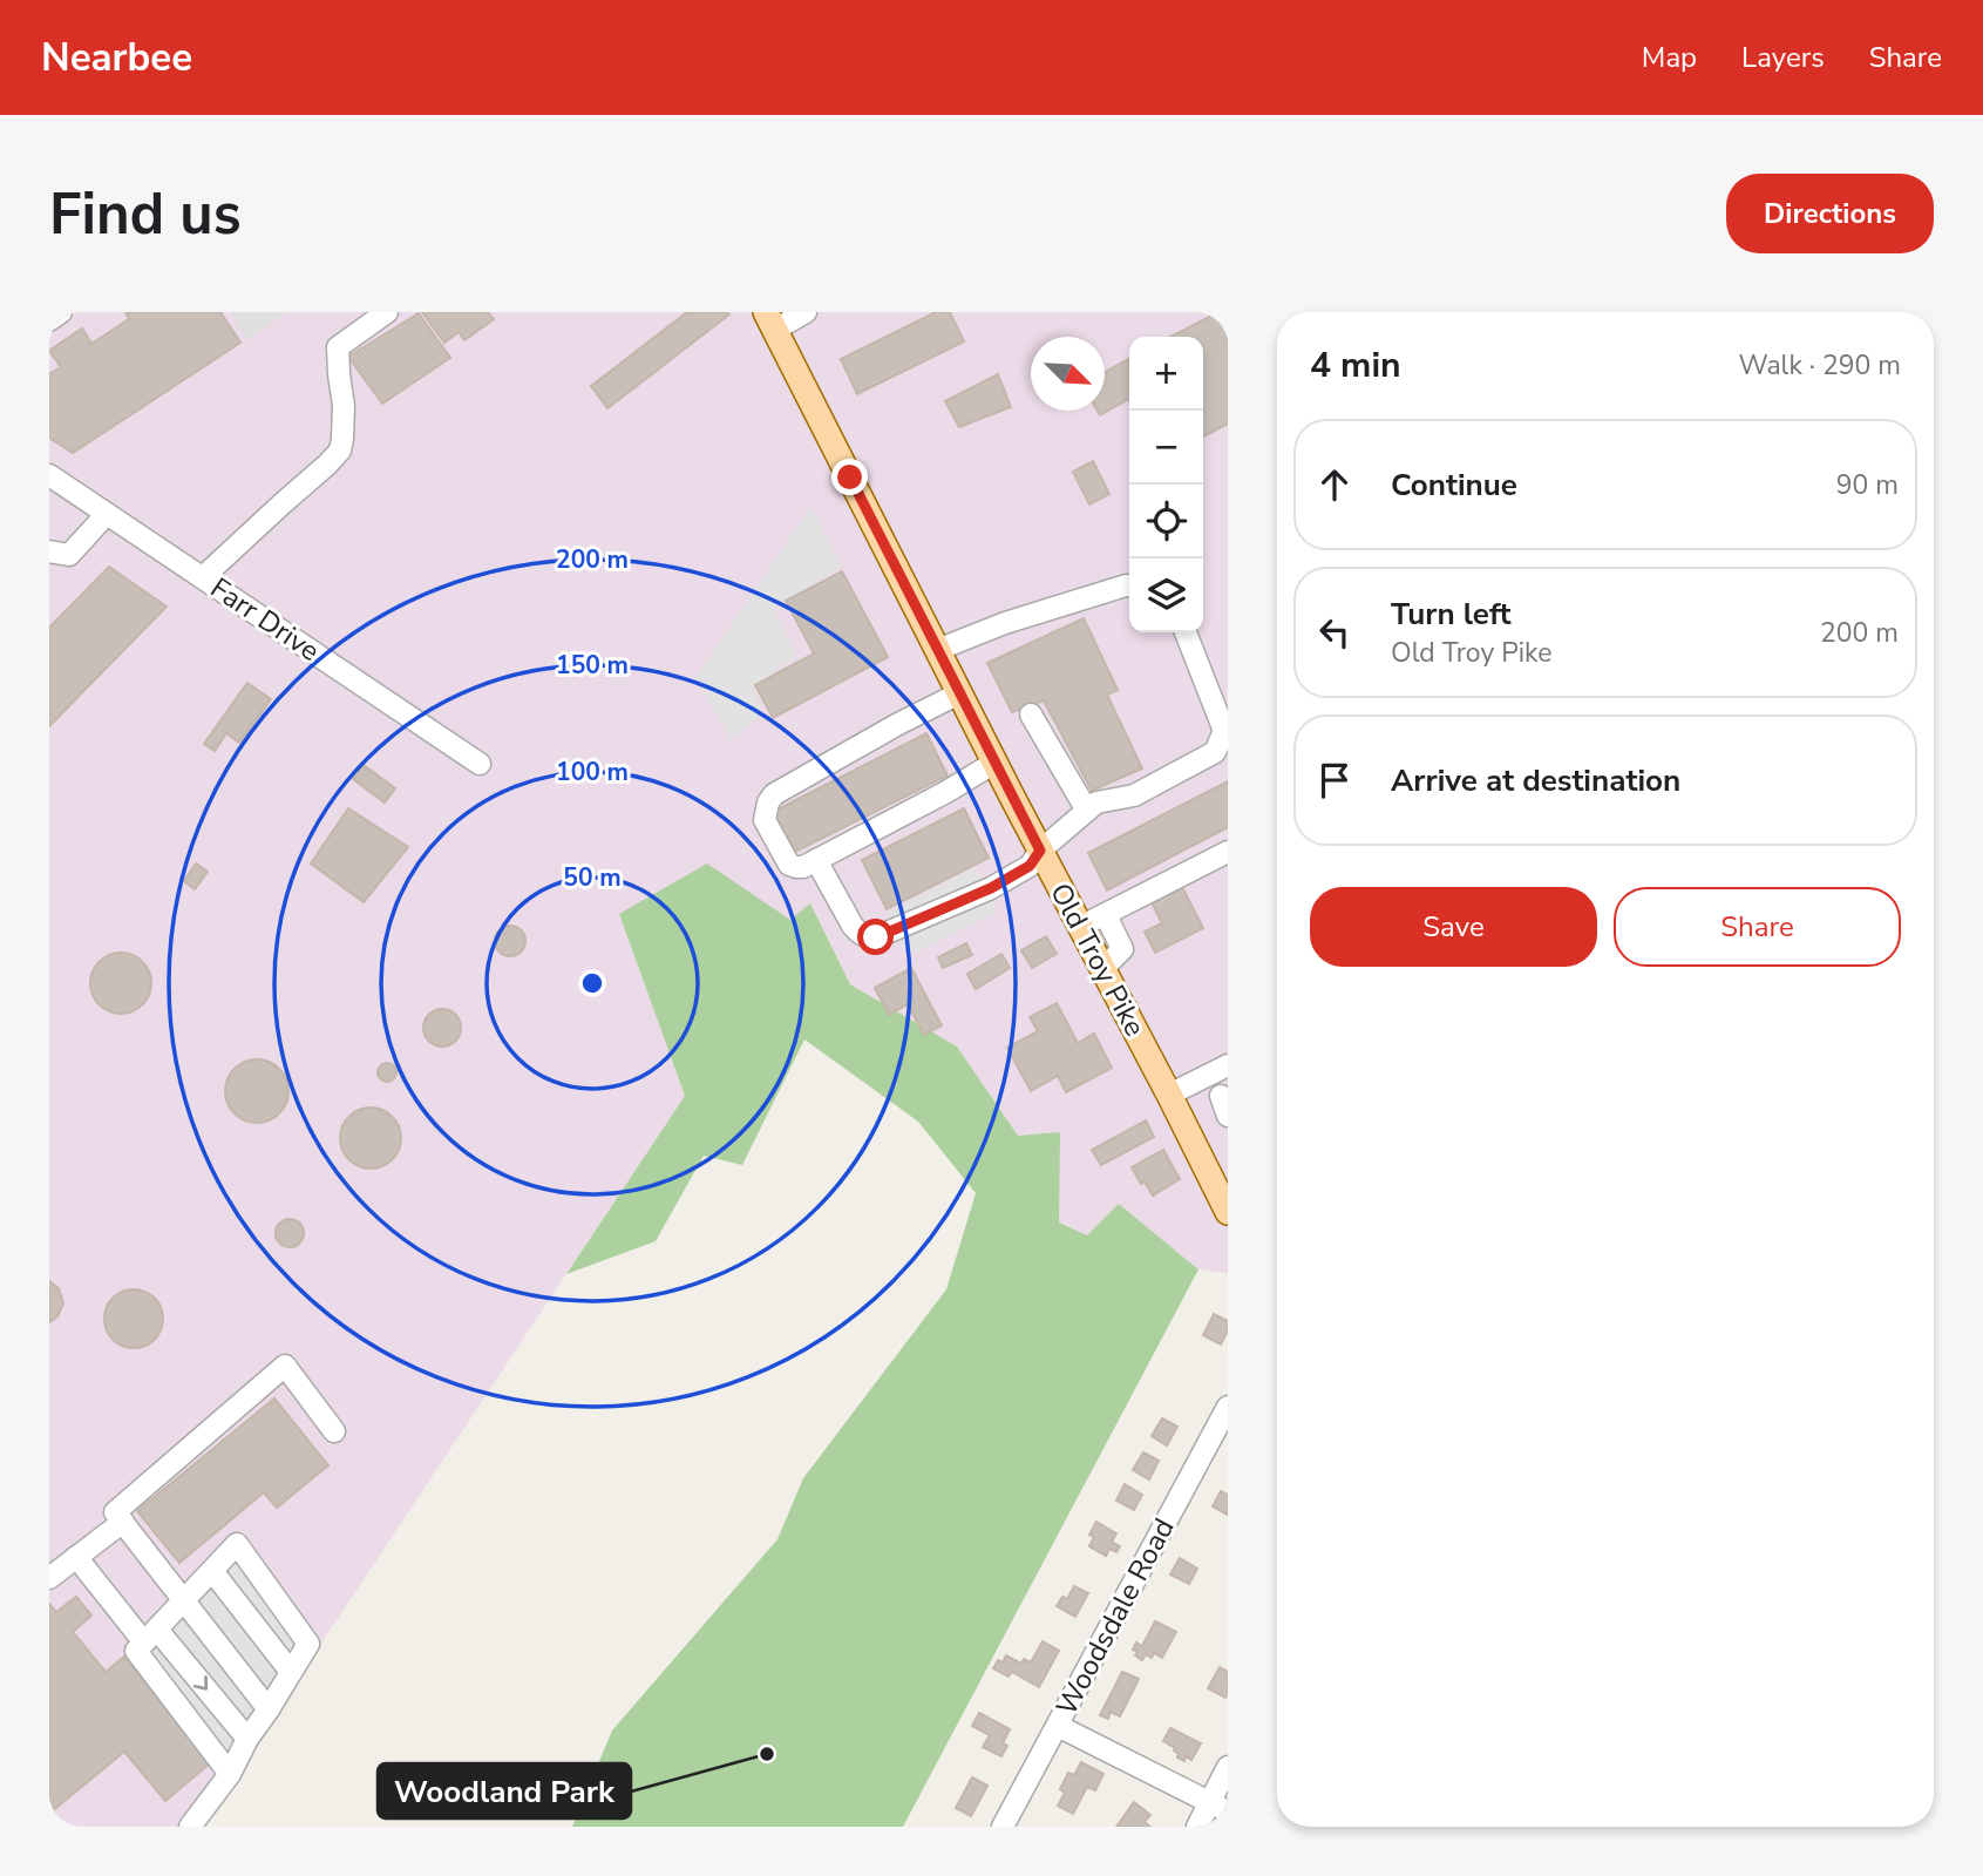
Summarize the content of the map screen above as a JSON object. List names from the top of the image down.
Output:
{
  "streets": {
    "main road": ["Old Troy Pike"],
    "street": ["Farr Drive", "Woodsdale Road"]
  },
  "places": ["Woodland Park"],
  "north": "bottom right",
  "page": {
    "header": "Nearbee",
    "nav": ["Map", "Layers", "Share"],
    "buttons": [
      "Directions",
      ["Save", "Share"]
    ],
    "title": "Find us",
    "heading": ["4 min", "Walk · 290 m"],
    "map_buttons": ["+", "−"],
    "list": [
      ["Continue", "90 m"],
      ["Turn left", "Old Troy Pike", "200 m"],
      "Arrive at destination"
    ]
  },
  "rings": [
    "200 m",
    "150 m",
    "100 m",
    "50 m"
  ]
}
